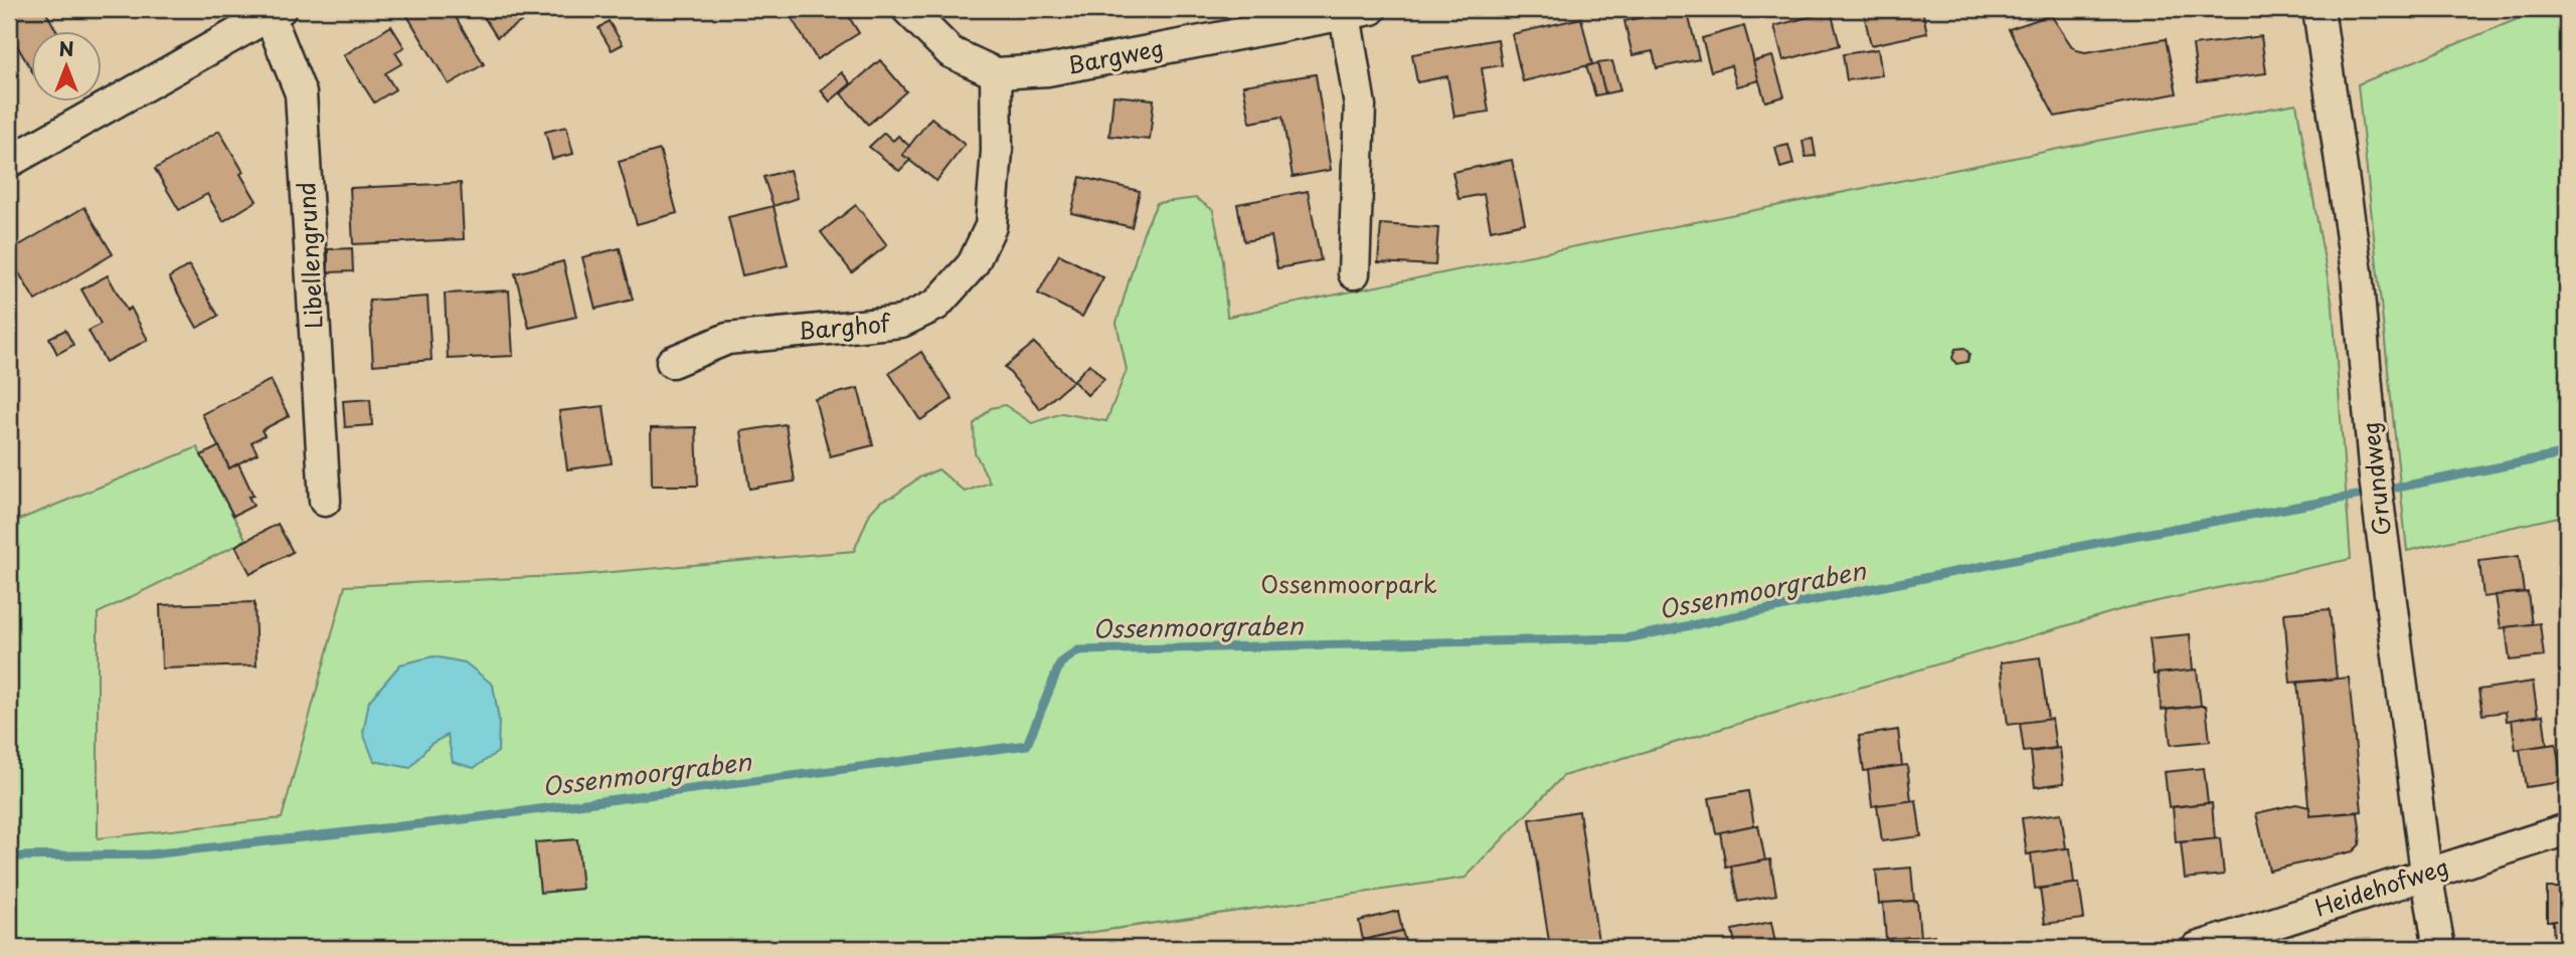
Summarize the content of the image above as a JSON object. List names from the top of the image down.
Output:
{
  "streets": {
    "street": [
      "Bargweg",
      "Libellengrund",
      "Barghof",
      "Grundweg",
      "Heidehofweg"
    ]
  },
  "crossings": [
    ["Bargweg", "Barghof"],
    ["Grundweg", "Heidehofweg"]
  ],
  "water": ["Ossenmoorgraben"],
  "parks": ["Ossenmoorpark"],
  "north": "top"
}
